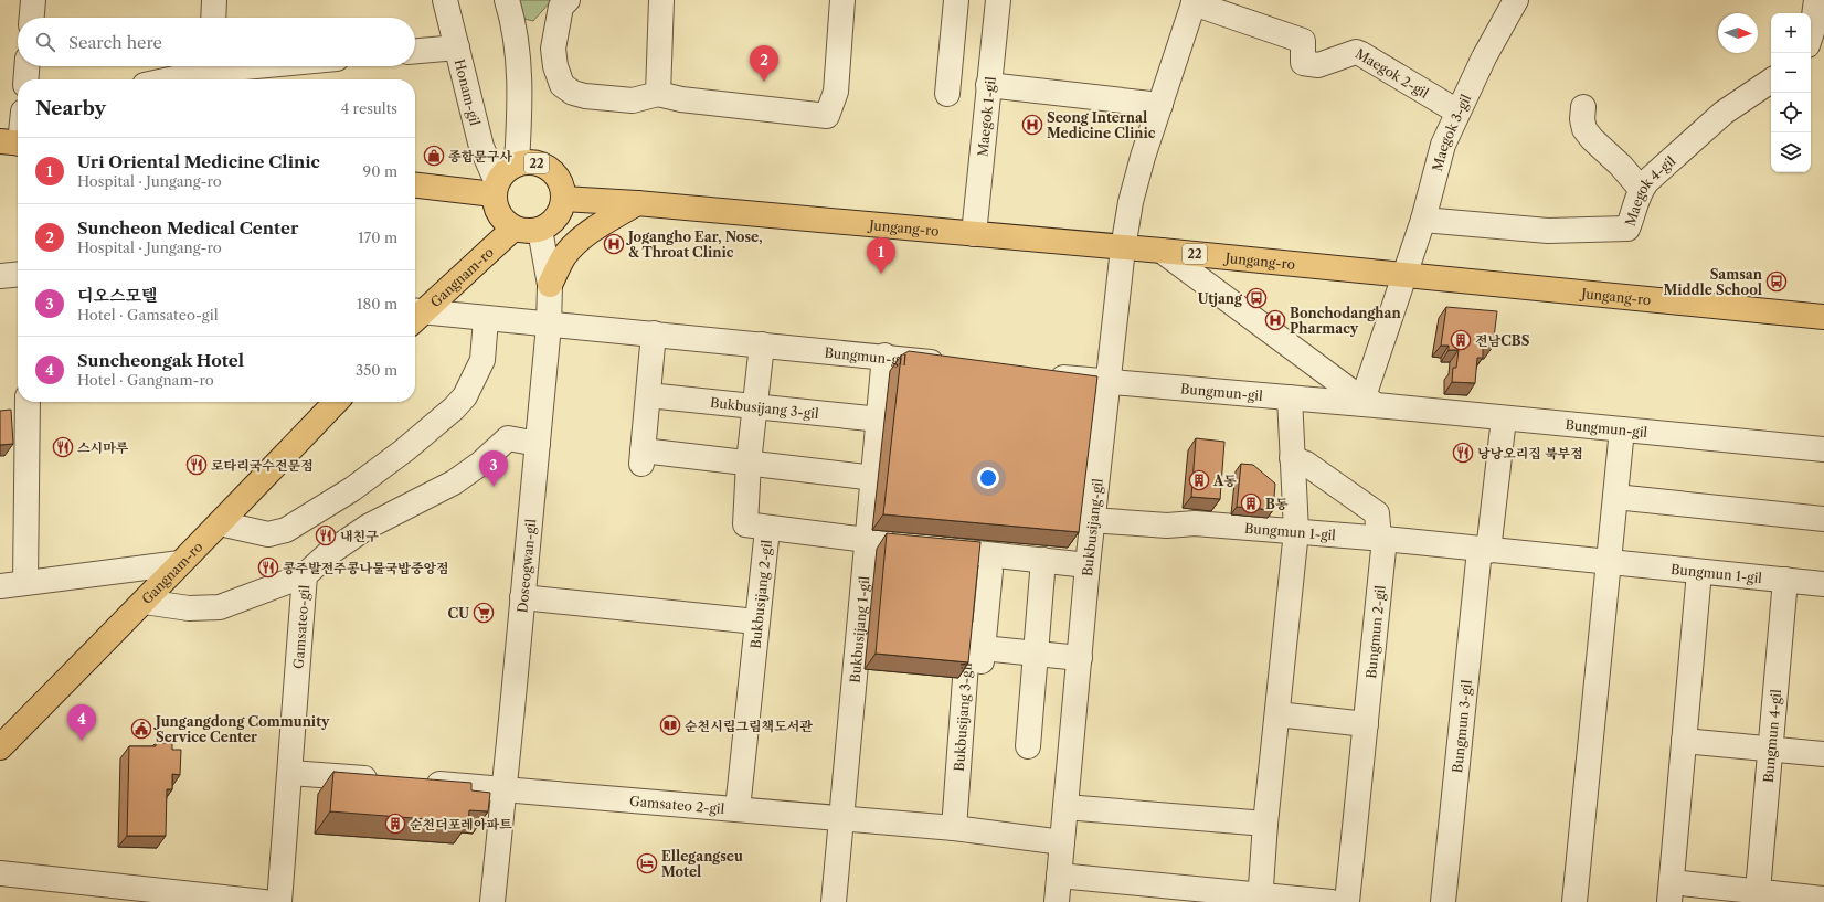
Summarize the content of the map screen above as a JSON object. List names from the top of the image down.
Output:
{
  "streets": {
    "main road": ["22", "Jungang-ro", "Gangnam-ro"],
    "street": [
      "Maegok 2-gil",
      "Honam-gil",
      "Maegok 1-gil",
      "Maegok 3-gil",
      "Maegok 4-gil",
      "Bungmun-gil",
      "Bukbusijang 3-gil",
      "Bukbusijang-gil",
      "Bungmun 1-gil",
      "Doseogwan-gil",
      "Bukbusijang 2-gil",
      "Gamsateo-gil",
      "Bukbusijang 1-gil",
      "Bungmun 2-gil",
      "Bungmun 3-gil",
      "Bungmun 4-gil",
      "Gamsateo 2-gil"
    ]
  },
  "crossings": [
    ["Maegok 2-gil", "Maegok 3-gil"],
    ["Maegok 2-gil", "Jungang-ro"],
    ["Maegok 2-gil", "Bukbusijang-gil"],
    ["Honam-gil", "22"],
    ["Honam-gil", "Jungang-ro"],
    ["Honam-gil", "Gangnam-ro"],
    ["Honam-gil", "Doseogwan-gil"],
    ["Maegok 1-gil", "Jungang-ro"],
    ["Maegok 3-gil", "Maegok 4-gil"],
    ["Maegok 3-gil", "Jungang-ro"],
    ["Maegok 3-gil", "Bungmun-gil"],
    ["22", "Jungang-ro"],
    ["22", "Gangnam-ro"],
    ["22", "Doseogwan-gil"],
    ["Jungang-ro", "Gangnam-ro"],
    ["Jungang-ro", "Bungmun-gil"],
    ["Jungang-ro", "Bukbusijang-gil"],
    ["Jungang-ro", "Doseogwan-gil"],
    ["Gangnam-ro", "Doseogwan-gil"],
    ["Bungmun-gil", "Bukbusijang-gil"],
    ["Bungmun-gil", "Doseogwan-gil"],
    ["Bungmun-gil", "Bukbusijang 2-gil"],
    ["Bungmun-gil", "Bukbusijang 1-gil"],
    ["Bukbusijang 3-gil", "Bukbusijang 2-gil"],
    ["Bukbusijang 3-gil", "Bukbusijang 1-gil"],
    ["Bukbusijang 3-gil", "Gamsateo 2-gil"],
    ["Bukbusijang-gil", "Bungmun 1-gil"],
    ["Bukbusijang-gil", "Gamsateo 2-gil"],
    ["Bungmun 1-gil", "Bungmun 2-gil"],
    ["Bungmun 1-gil", "Bungmun 3-gil"],
    ["Bungmun 1-gil", "Bungmun 4-gil"],
    ["Doseogwan-gil", "Gamsateo-gil"],
    ["Doseogwan-gil", "Gamsateo 2-gil"],
    ["Bukbusijang 2-gil", "Gamsateo 2-gil"],
    ["Bukbusijang 1-gil", "Gamsateo 2-gil"]
  ],
  "places": {
    "hospital": ["Seong Internal Medicine Clinic", "Jogangho Ear, Nose, & Throat Clinic", "Bonchodanghan Pharmacy"],
    "shop": ["종합문구사"],
    "bus stop": ["Samsan Middle School", "Utjang"],
    "building": [
      "전남CBS",
      "A동",
      "B동",
      "순천더포레아파트"
    ],
    "restaurant": [
      "스시마루",
      "낭낭오리집 북부점",
      "로타리국수전문점",
      "내친구",
      "콩주발전주콩나물국밥중앙점"
    ],
    "supermarket": ["CU"],
    "library": ["순천시립그림책도서관"],
    "public building": ["Jungangdong Community Service Center"],
    "hotel": ["Ellegangseu Motel"]
  },
  "north": "right",
  "page": {
    "map_buttons": ["+", "−"],
    "search": "Search here",
    "pins": [
      "2",
      "1",
      "3",
      "4"
    ],
    "heading": ["Nearby", "4 results"],
    "list": [
      {
        "mark": "1",
        "name": "Uri Oriental Medicine Clinic",
        "note": "Hospital · Jungang-ro",
        "value": "90 m"
      },
      {
        "mark": "2",
        "name": "Suncheon Medical Center",
        "note": "Hospital · Jungang-ro",
        "value": "170 m"
      },
      {
        "mark": "3",
        "name": "디오스모텔",
        "note": "Hotel · Gamsateo-gil",
        "value": "180 m"
      },
      {
        "mark": "4",
        "name": "Suncheongak Hotel",
        "note": "Hotel · Gangnam-ro",
        "value": "350 m"
      }
    ]
  }
}
